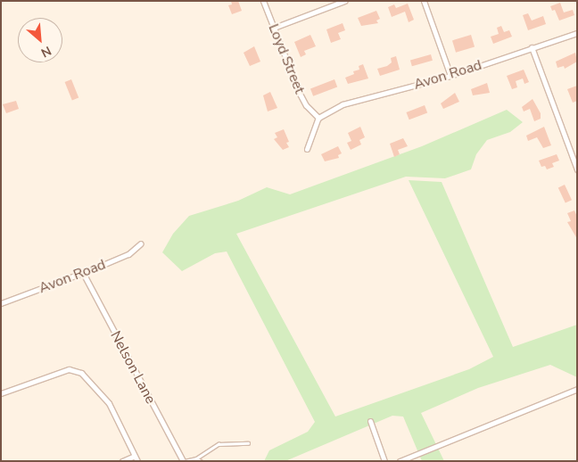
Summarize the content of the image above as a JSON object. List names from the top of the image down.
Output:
{
  "streets": {
    "street": ["Loyd Street", "Avon Road", "Nelson Lane"]
  },
  "crossings": [
    ["Loyd Street", "Avon Road"],
    ["Avon Road", "Nelson Lane"]
  ],
  "north": "bottom right"
}
